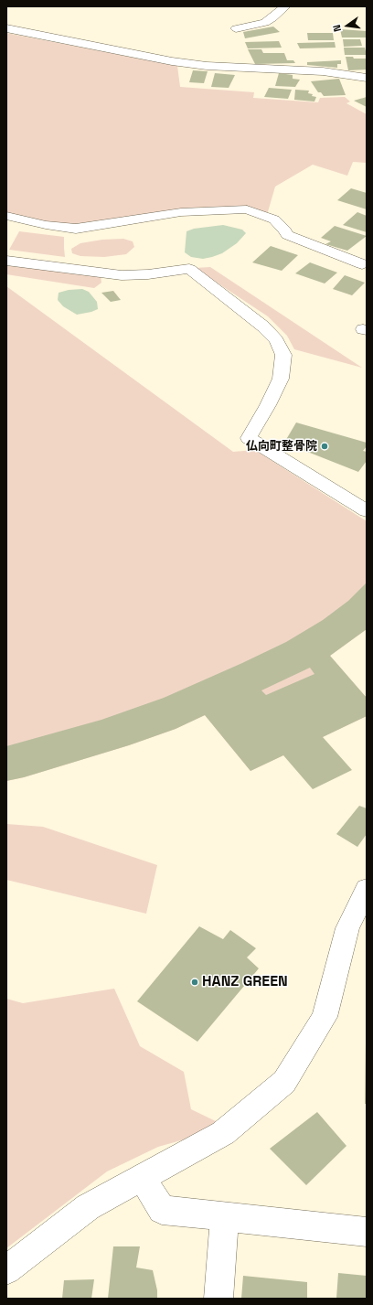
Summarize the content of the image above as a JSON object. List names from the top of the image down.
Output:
{
  "places": ["仏向町整骨院", "HANZ GREEN"],
  "north": "left"
}
